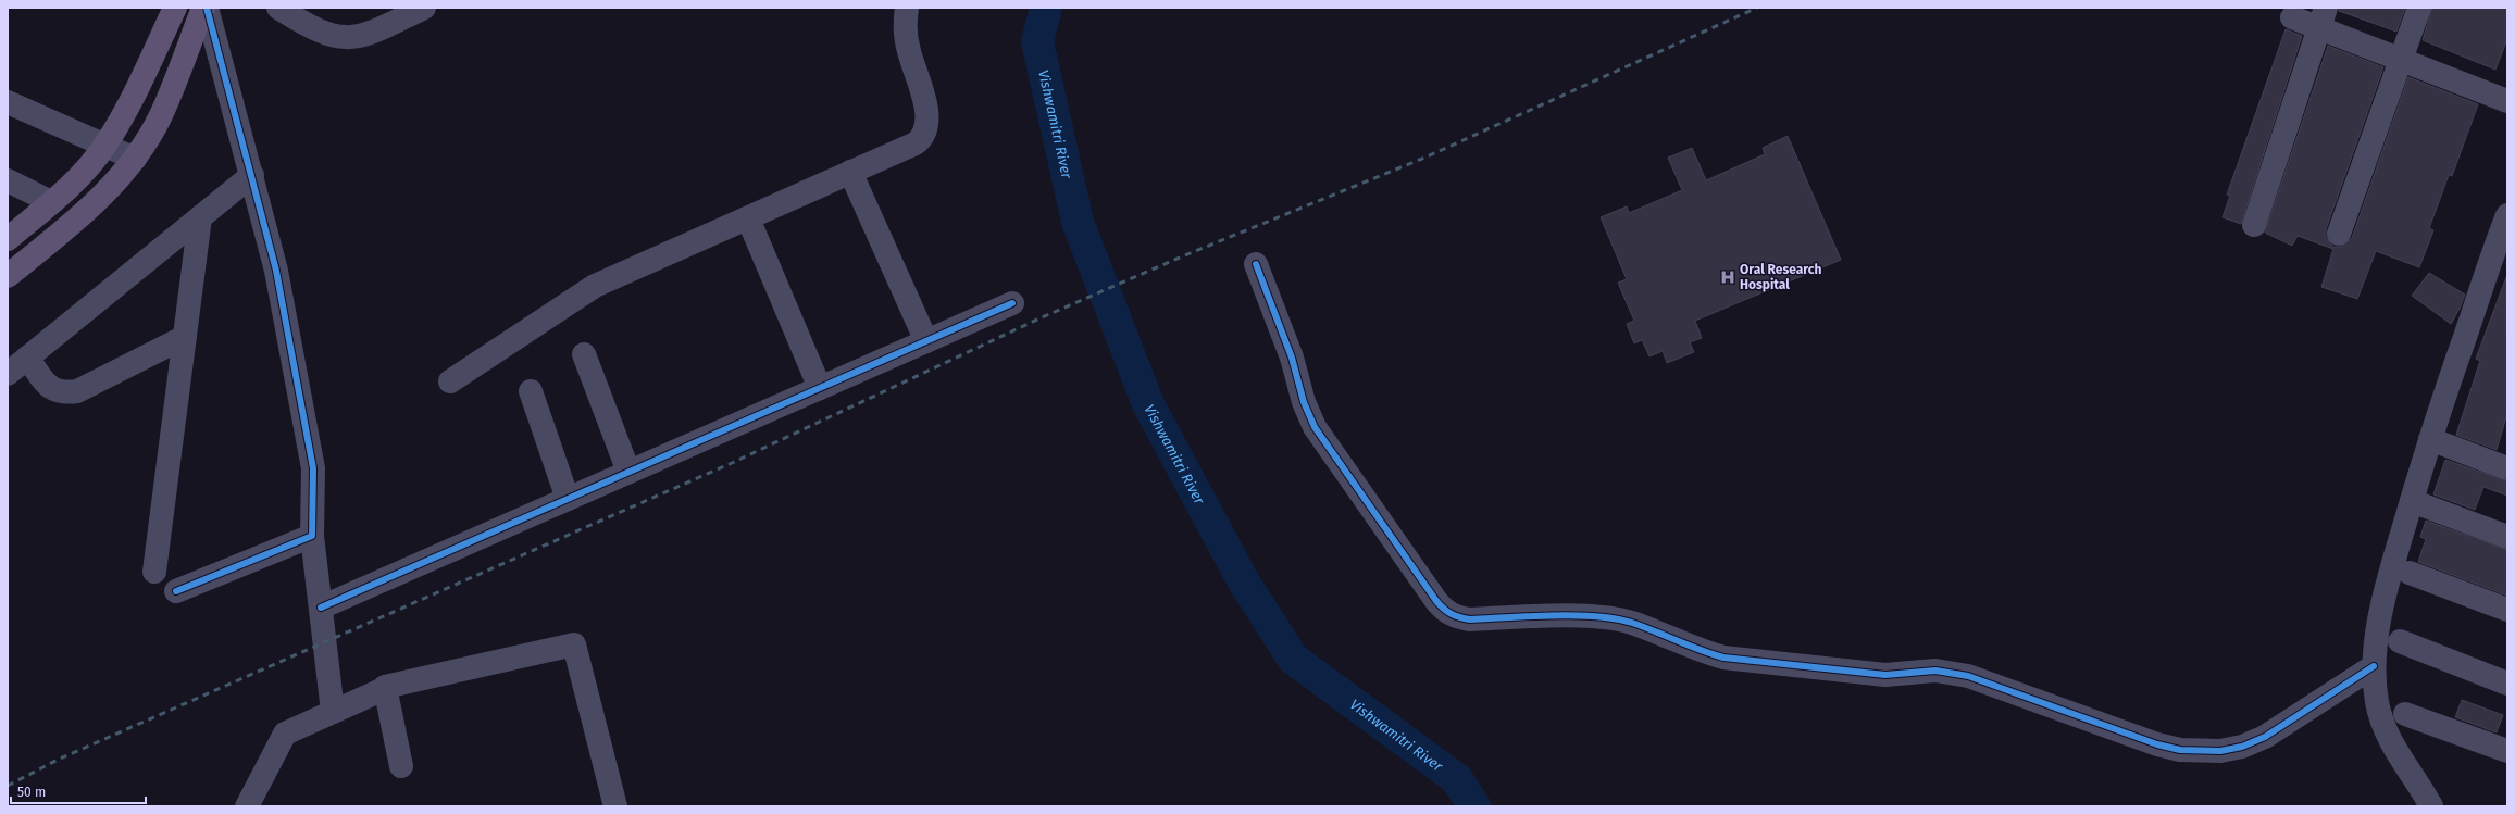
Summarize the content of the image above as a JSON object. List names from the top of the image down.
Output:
{
  "water": ["Vishwamitri River"],
  "places": {
    "hospital": ["Oral Research Hospital"]
  },
  "scale_bar": "50 m"
}
